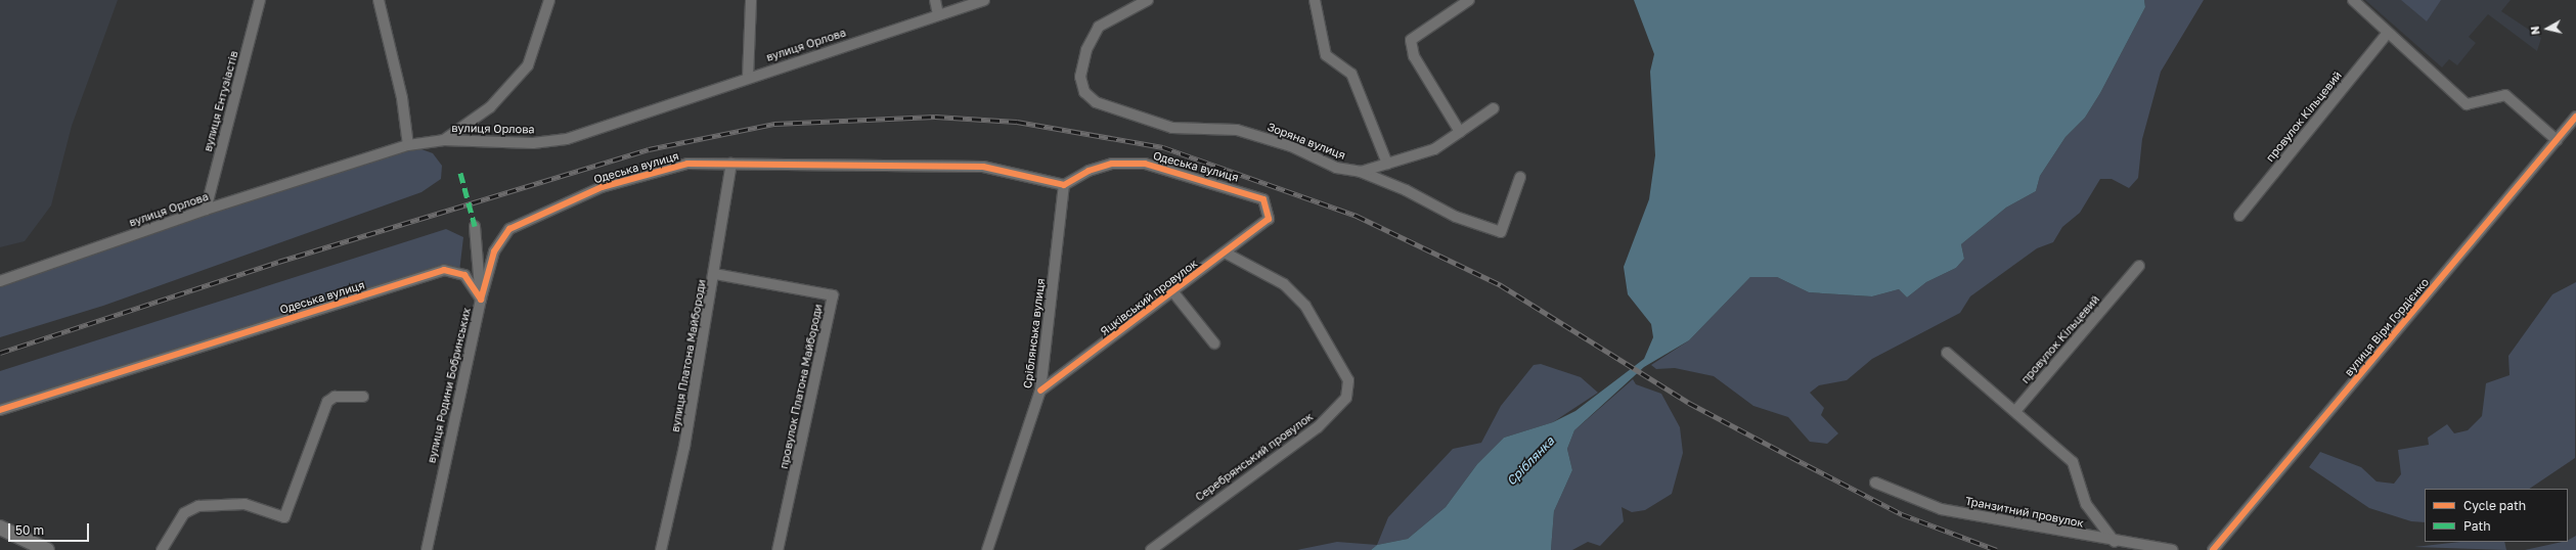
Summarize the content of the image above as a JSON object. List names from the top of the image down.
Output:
{
  "streets": {
    "street": [
      "вулиця Орлова",
      "вулиця Ентузіастів",
      "провулок Кільцевий",
      "Зоряна вулиця",
      "Одеська вулиця",
      "Яцківський провулок",
      "вулиця Віри Гордієнко",
      "Сріблянська вулиця",
      "вулиця Платона Майбороди",
      "вулиця Родини Бобринських",
      "провулок Платона Майбороди",
      "Серебрянський провулок",
      "Транзитний провулок"
    ]
  },
  "crossings": [
    ["вулиця Орлова", "вулиця Ентузіастів"],
    ["Одеська вулиця", "Яцківський провулок"],
    ["Одеська вулиця", "Сріблянська вулиця"],
    ["Одеська вулиця", "вулиця Платона Майбороди"],
    ["Одеська вулиця", "вулиця Родини Бобринських"],
    ["Яцківський провулок", "Сріблянська вулиця"],
    ["Яцківський провулок", "Серебрянський провулок"],
    ["вулиця Платона Майбороди", "провулок Платона Майбороди"]
  ],
  "water": ["Сріблянка"],
  "legend": ["Cycle path", "Path"],
  "scale_bar": "50 m",
  "north": "left"
}
